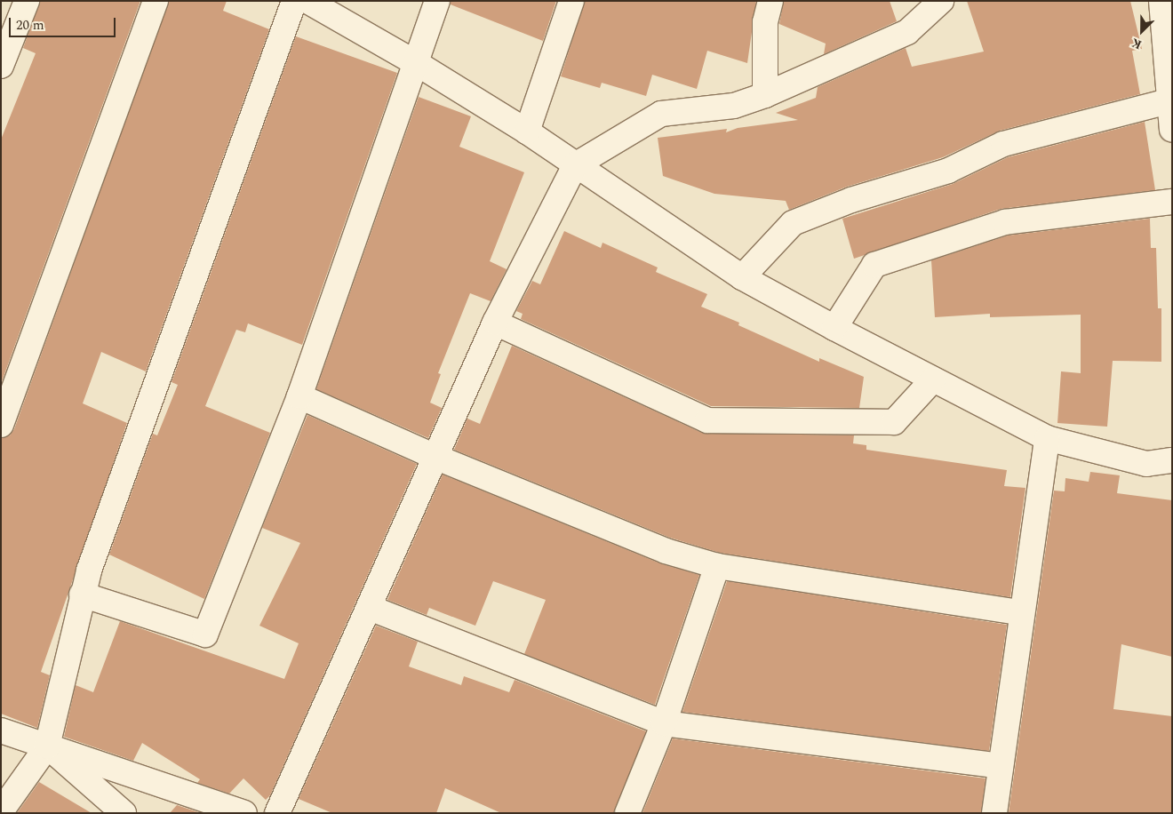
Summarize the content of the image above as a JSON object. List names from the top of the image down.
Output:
{
  "scale_bar": "20 m",
  "north": "bottom left"
}
